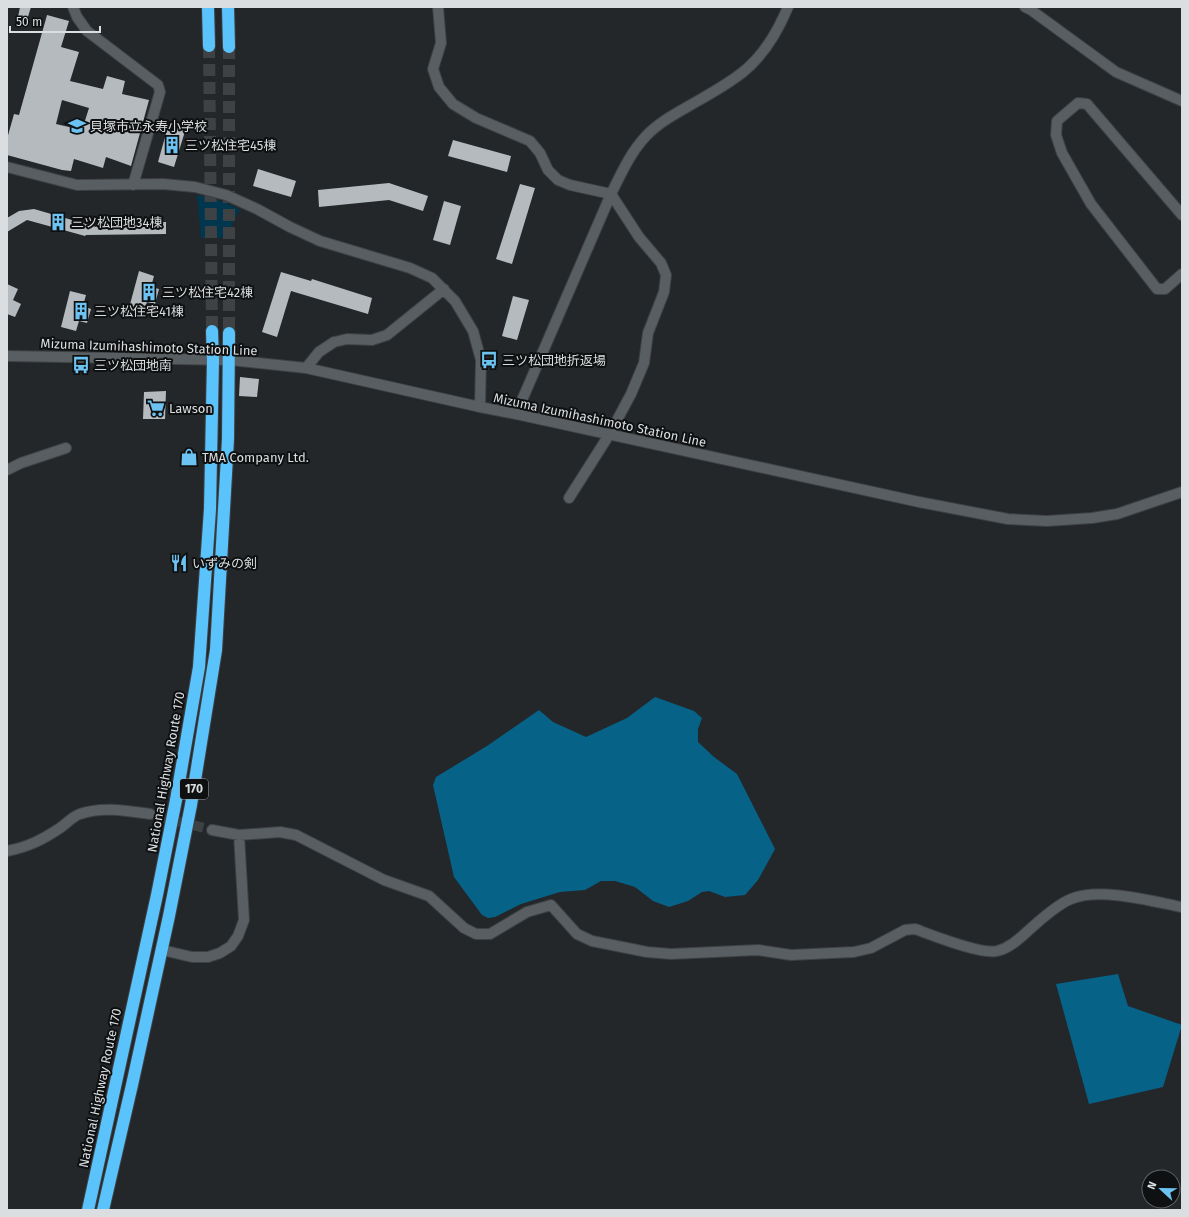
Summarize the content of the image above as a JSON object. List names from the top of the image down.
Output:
{
  "streets": {
    "highway": ["National Highway Route 170", "170"],
    "street": ["Mizuma Izumihashimoto Station Line"]
  },
  "crossings": [
    ["Mizuma Izumihashimoto Station Line", "National Highway Route 170"],
    ["Mizuma Izumihashimoto Station Line", "170"]
  ],
  "places": {
    "school or university": ["貝塚市立永寿小学校"],
    "building": [
      "三ツ松住宅45棟",
      "三ツ松団地34棟",
      "三ツ松住宅42棟",
      "三ツ松住宅41棟"
    ],
    "bus stop": ["三ツ松団地折返場", "三ツ松団地南"],
    "supermarket": ["Lawson"],
    "shop": ["TMA Company Ltd."],
    "restaurant": ["いずみの剣"]
  },
  "scale_bar": "50 m",
  "north": "left"
}
